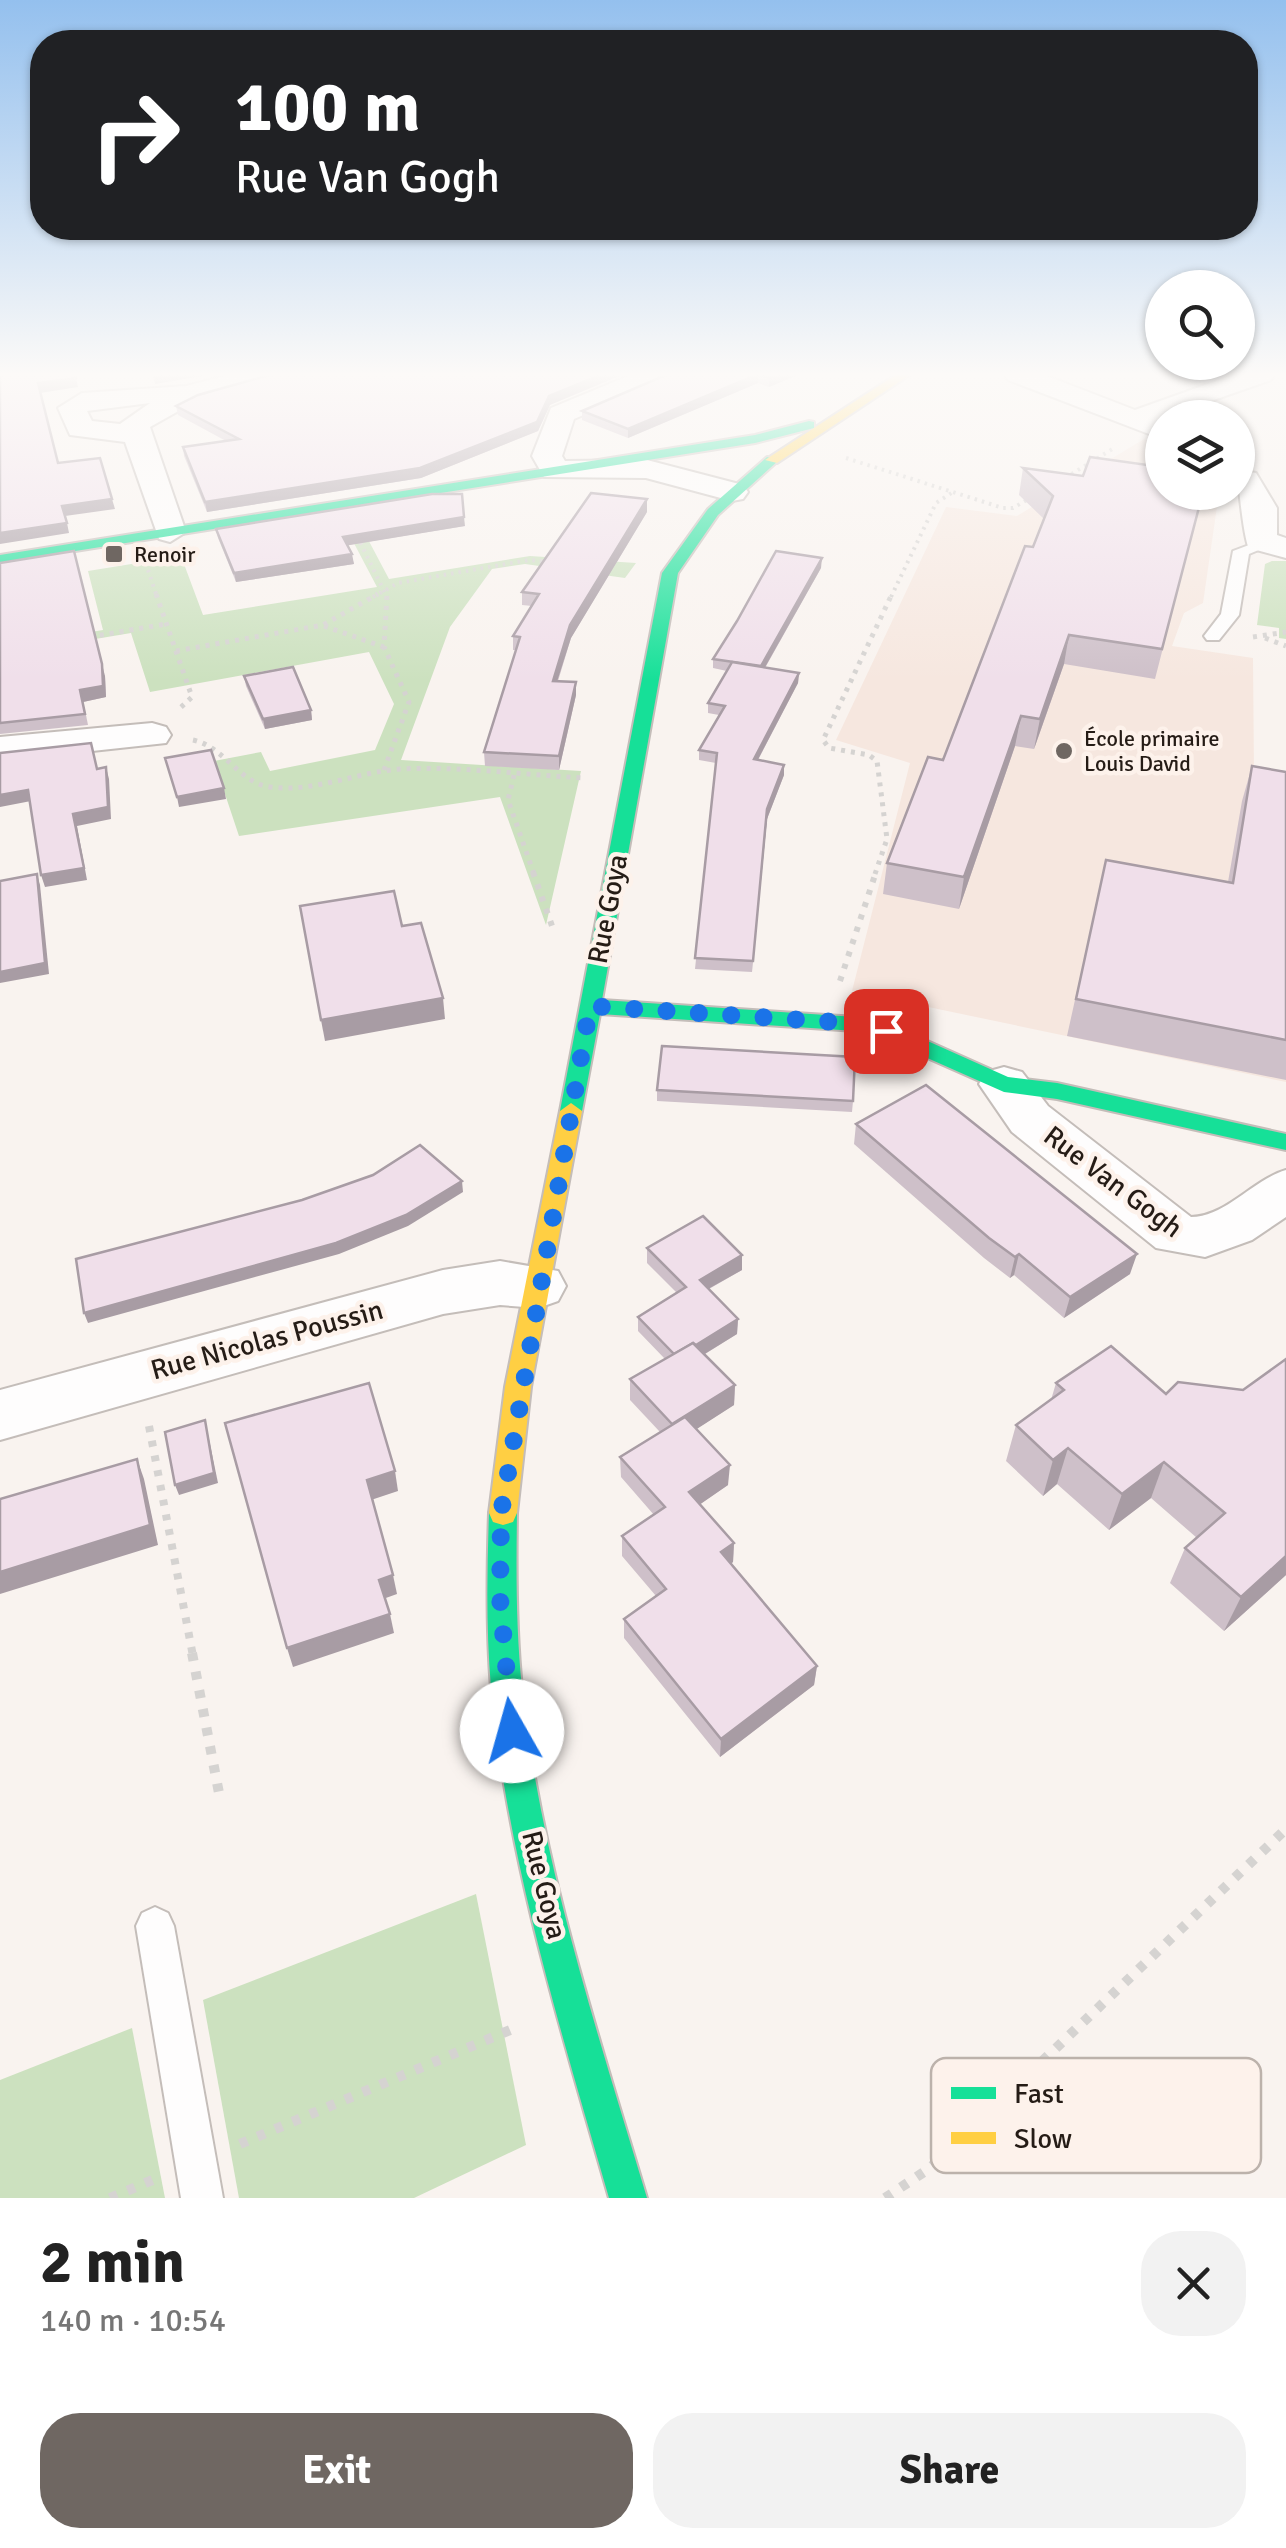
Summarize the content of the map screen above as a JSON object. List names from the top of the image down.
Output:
{
  "streets": {
    "street": ["Rue Goya", "Rue Van Gogh", "Rue Nicolas Poussin"]
  },
  "crossings": [
    ["Rue Goya", "Rue Van Gogh"],
    ["Rue Goya", "Rue Nicolas Poussin"]
  ],
  "places": {
    "transit": ["Renoir"],
    "other": ["École primaire Louis David"]
  },
  "legend": ["Fast", "Slow"],
  "page": {
    "turn": ["100 m", "Rue Van Gogh"],
    "heading": ["2 min", "140 m · 10:54"],
    "buttons": ["Exit", "Share"]
  }
}
